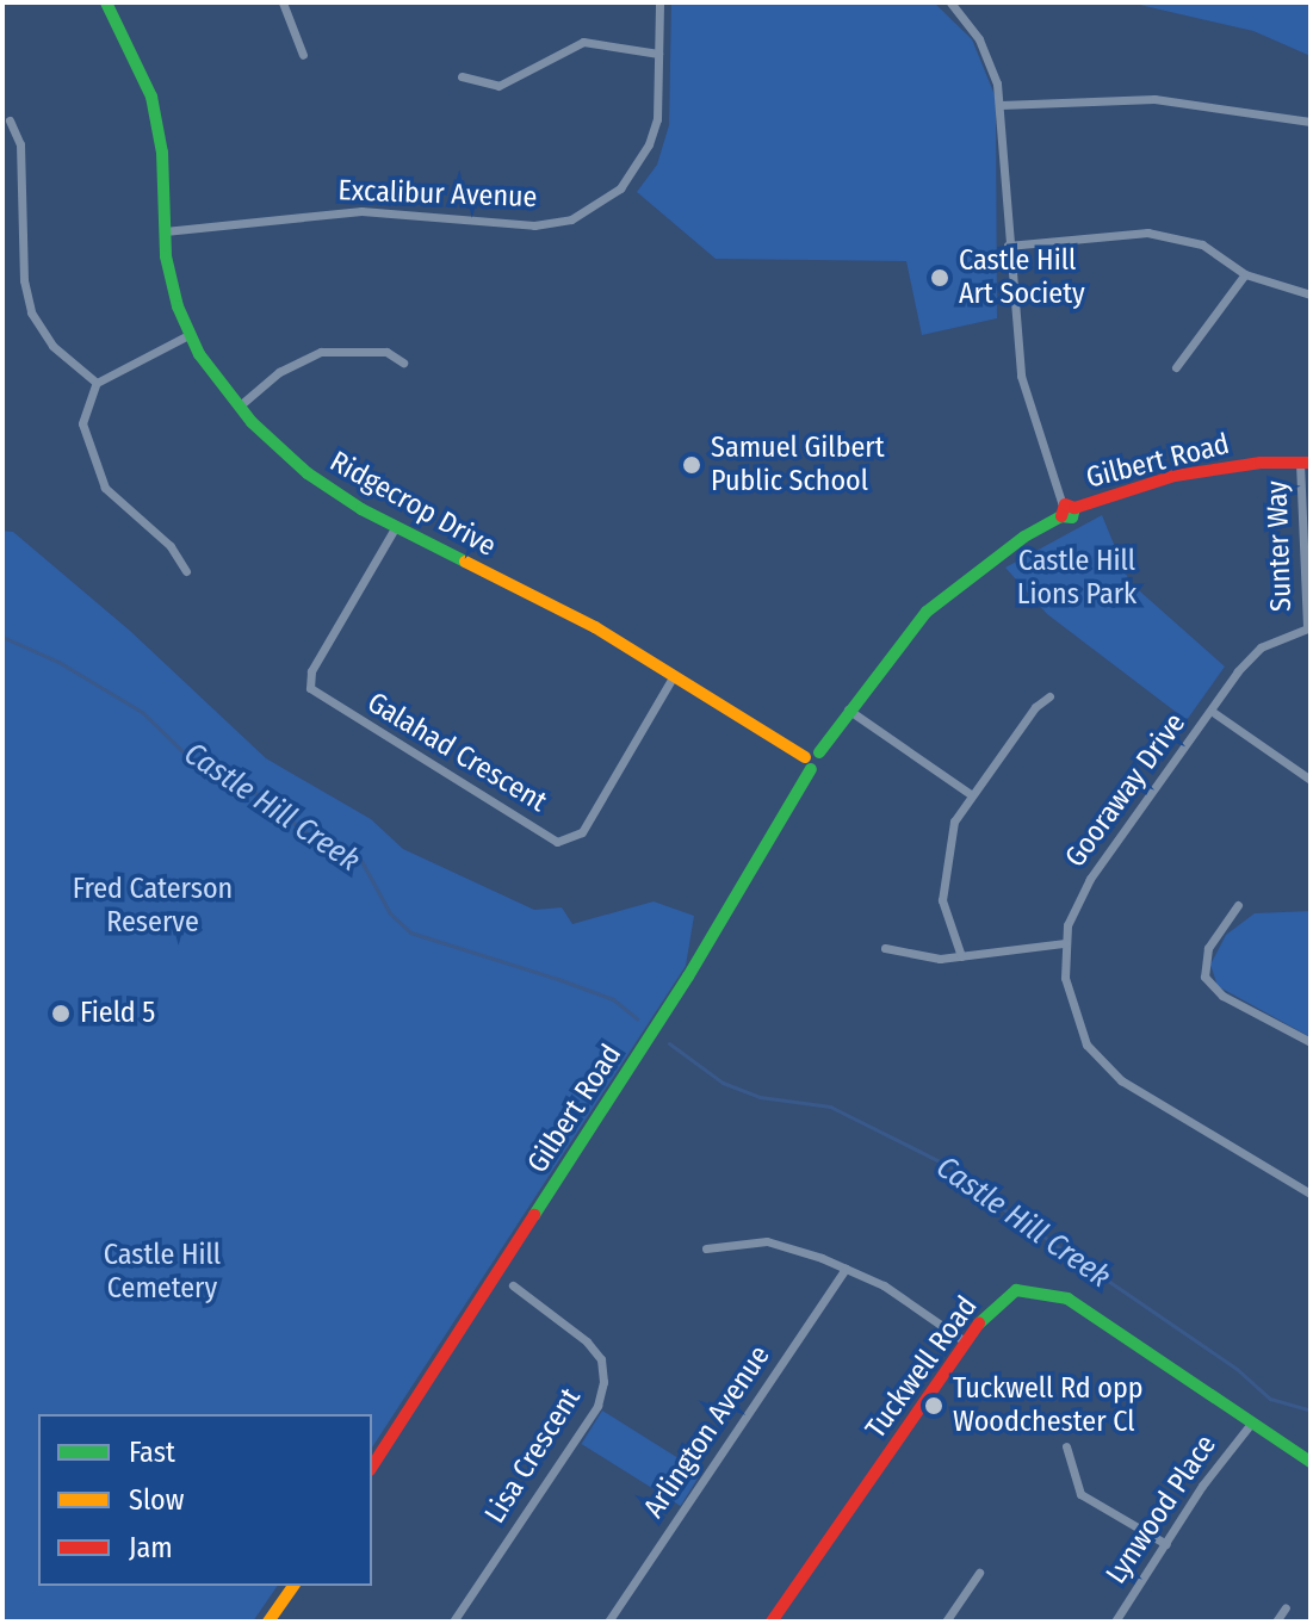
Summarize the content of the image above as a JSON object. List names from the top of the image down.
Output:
{
  "streets": {
    "street": [
      "Excalibur Avenue",
      "Gilbert Road",
      "Ridgecrop Drive",
      "Sunter Way",
      "Galahad Crescent",
      "Gooraway Drive",
      "Tuckwell Road",
      "Arlington Avenue",
      "Lisa Crescent",
      "Lynwood Place"
    ]
  },
  "crossings": [
    ["Excalibur Avenue", "Ridgecrop Drive"],
    ["Gilbert Road", "Ridgecrop Drive"],
    ["Gilbert Road", "Sunter Way"],
    ["Ridgecrop Drive", "Galahad Crescent"],
    ["Sunter Way", "Gooraway Drive"],
    ["Tuckwell Road", "Lynwood Place"]
  ],
  "water": ["Castle Hill Creek"],
  "parks": ["Castle Hill Lions Park", "Fred Caterson Reserve", "Castle Hill Cemetery"],
  "places": [
    "Castle Hill Art Society",
    "Samuel Gilbert Public School",
    "Field 5",
    "Tuckwell Rd opp Woodchester Cl"
  ],
  "legend": ["Fast", "Slow", "Jam"]
}
